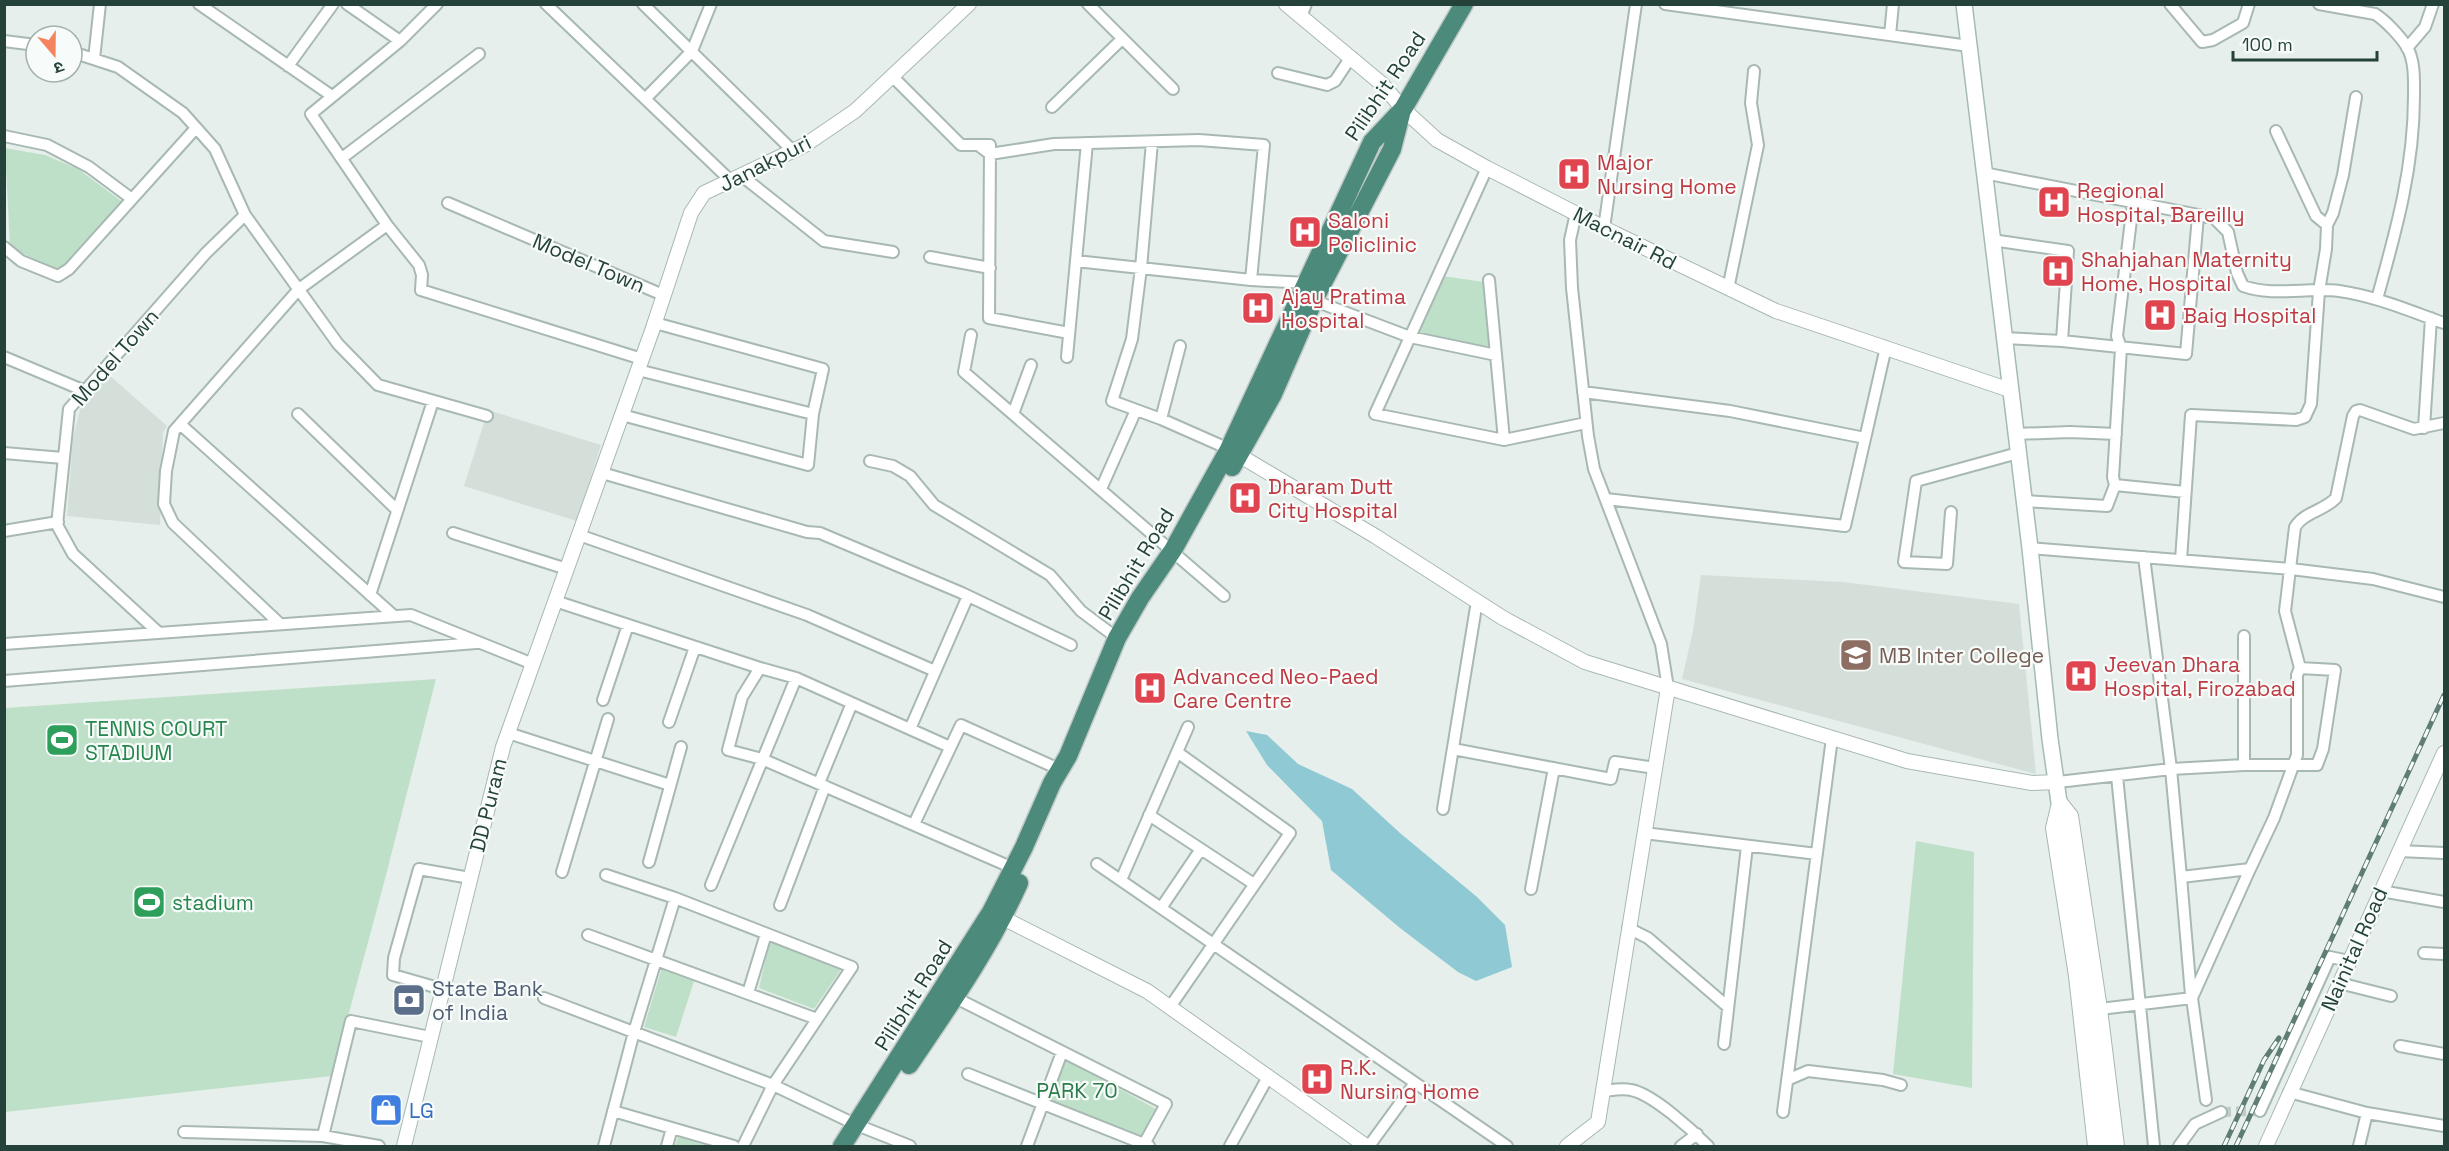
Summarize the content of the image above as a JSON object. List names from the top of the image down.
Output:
{
  "streets": {
    "highway": ["Pilibhit Road"],
    "street": [
      "Janakpuri",
      "Macnair Rd",
      "Model Town",
      "DD Puram",
      "Nainital Road"
    ]
  },
  "crossings": [
    ["Pilibhit Road", "Macnair Rd"],
    ["Janakpuri", "Model Town"],
    ["Janakpuri", "DD Puram"]
  ],
  "parks": ["PARK 70"],
  "places": {
    "hospital": [
      "Major Nursing Home",
      "Regional Hospital, Bareilly",
      "Saloni Policlinic",
      "Shahjahan Maternity Home, Hospital",
      "Ajay Pratima Hospital",
      "Baig Hospital",
      "Dharam Dutt City Hospital",
      "Jeevan Dhara Hospital, Firozabad",
      "Advanced Neo-Paed Care Centre",
      "R.K. Nursing Home"
    ],
    "school or university": ["MB Inter College"],
    "sports": ["TENNIS COURT STADIUM", "stadium"],
    "bank": ["State Bank of India"],
    "shop": ["LG"]
  },
  "scale_bar": "100 m",
  "north": "bottom"
}
